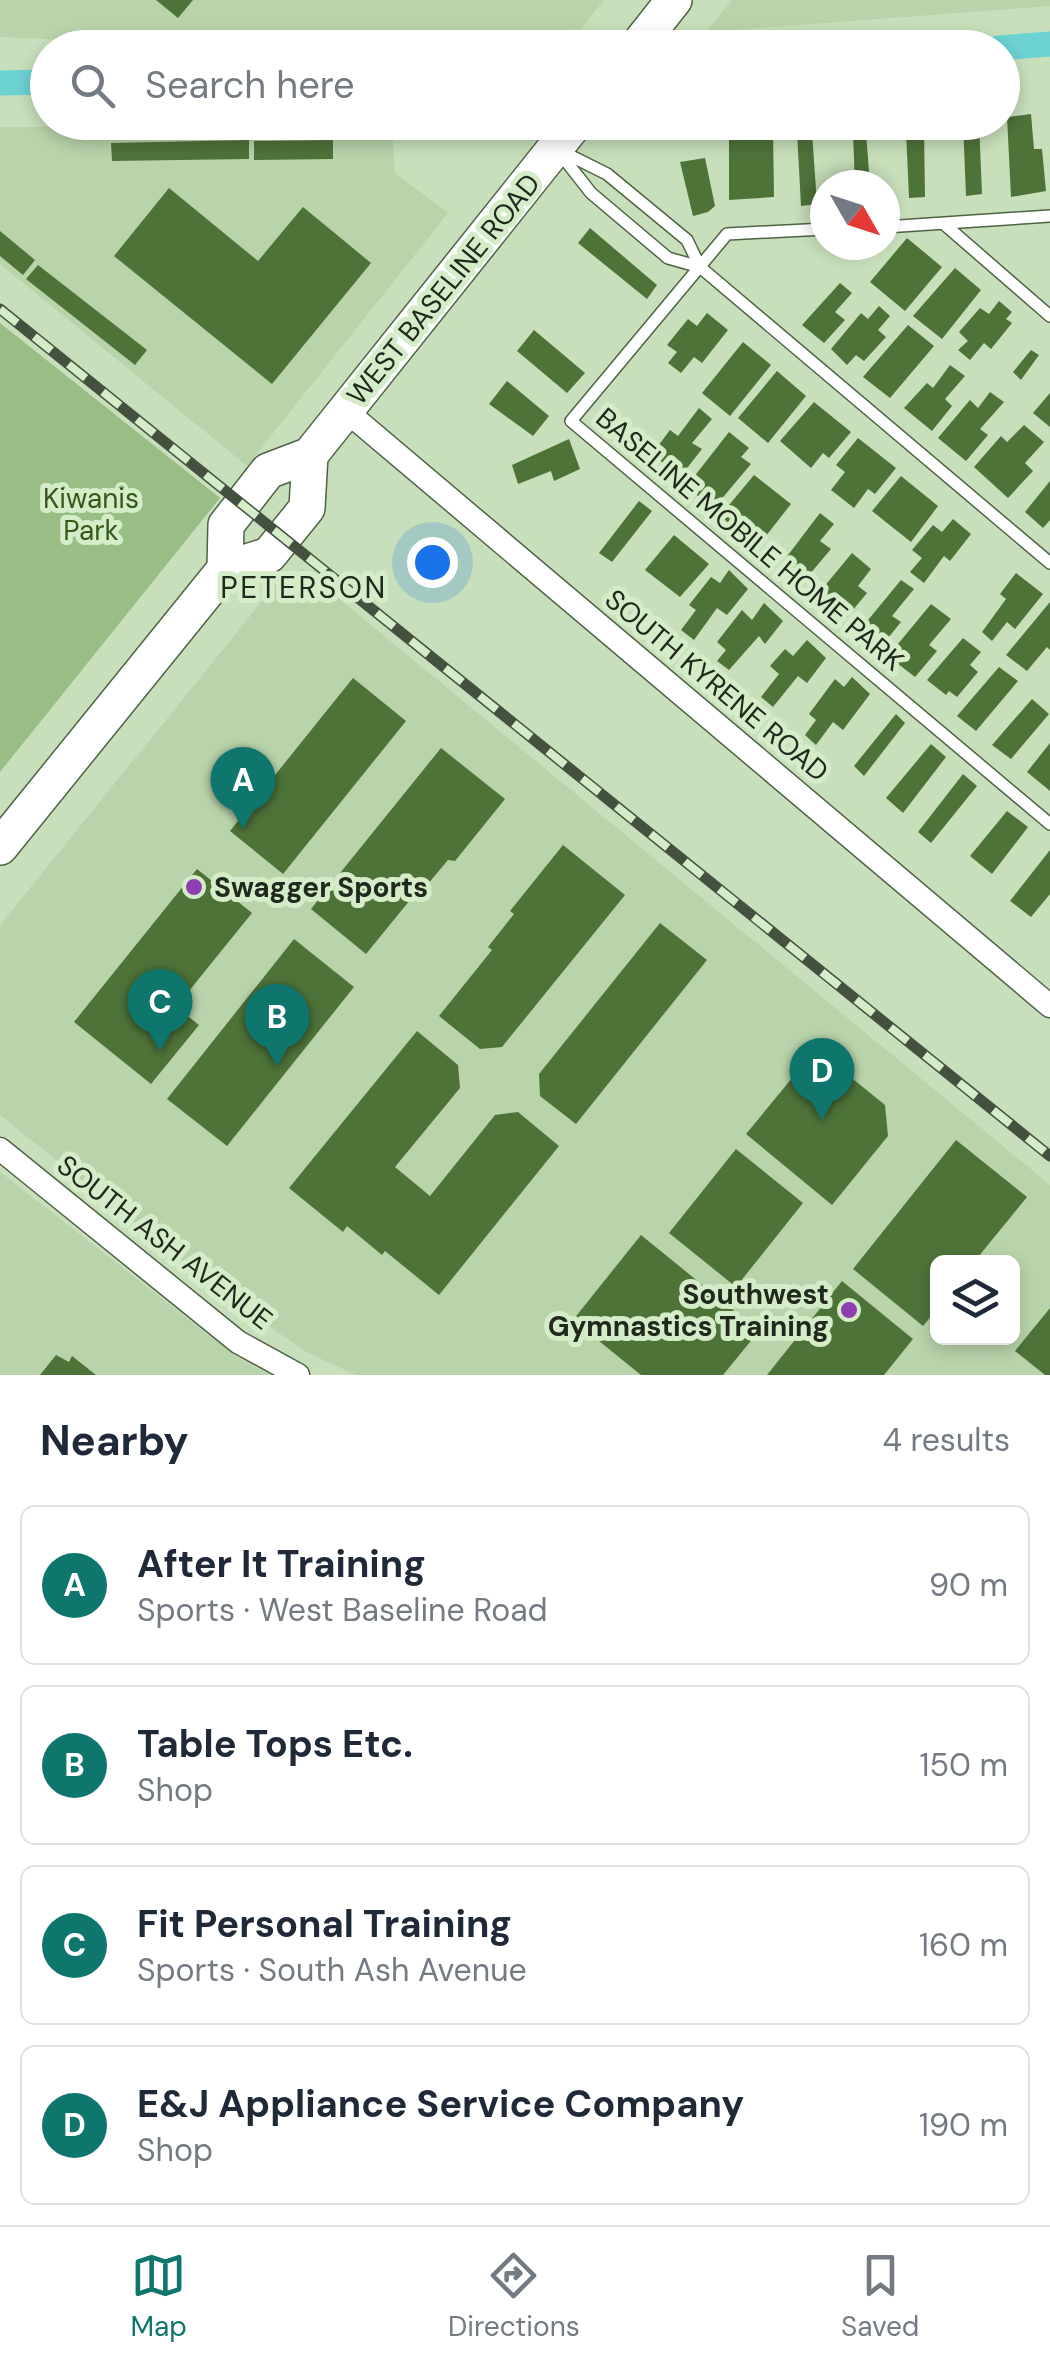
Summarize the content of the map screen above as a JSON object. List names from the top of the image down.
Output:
{
  "streets": {
    "main road": ["WEST BASELINE ROAD"],
    "street": ["SOUTH KYRENE ROAD", "SOUTH ASH AVENUE"],
    "lane": ["BASELINE MOBILE HOME PARK"]
  },
  "crossings": [
    ["WEST BASELINE ROAD", "SOUTH KYRENE ROAD"]
  ],
  "districts": ["PETERSON"],
  "parks": ["Kiwanis Park"],
  "places": ["Swagger Sports", "Southwest Gymnastics Training"],
  "north": "bottom right",
  "page": {
    "search": "Search here",
    "pins": [
      "A",
      "C",
      "B",
      "D"
    ],
    "heading": ["Nearby", "4 results"],
    "list": [
      {
        "mark": "A",
        "name": "After It Training",
        "note": "Sports · West Baseline Road",
        "value": "90 m"
      },
      {
        "mark": "B",
        "name": "Table Tops Etc.",
        "note": "Shop",
        "value": "150 m"
      },
      {
        "mark": "C",
        "name": "Fit Personal Training",
        "note": "Sports · South Ash Avenue",
        "value": "160 m"
      },
      {
        "mark": "D",
        "name": "E&J Appliance Service Company",
        "note": "Shop",
        "value": "190 m"
      }
    ],
    "nav": ["Map", "Directions", "Saved"]
  }
}
